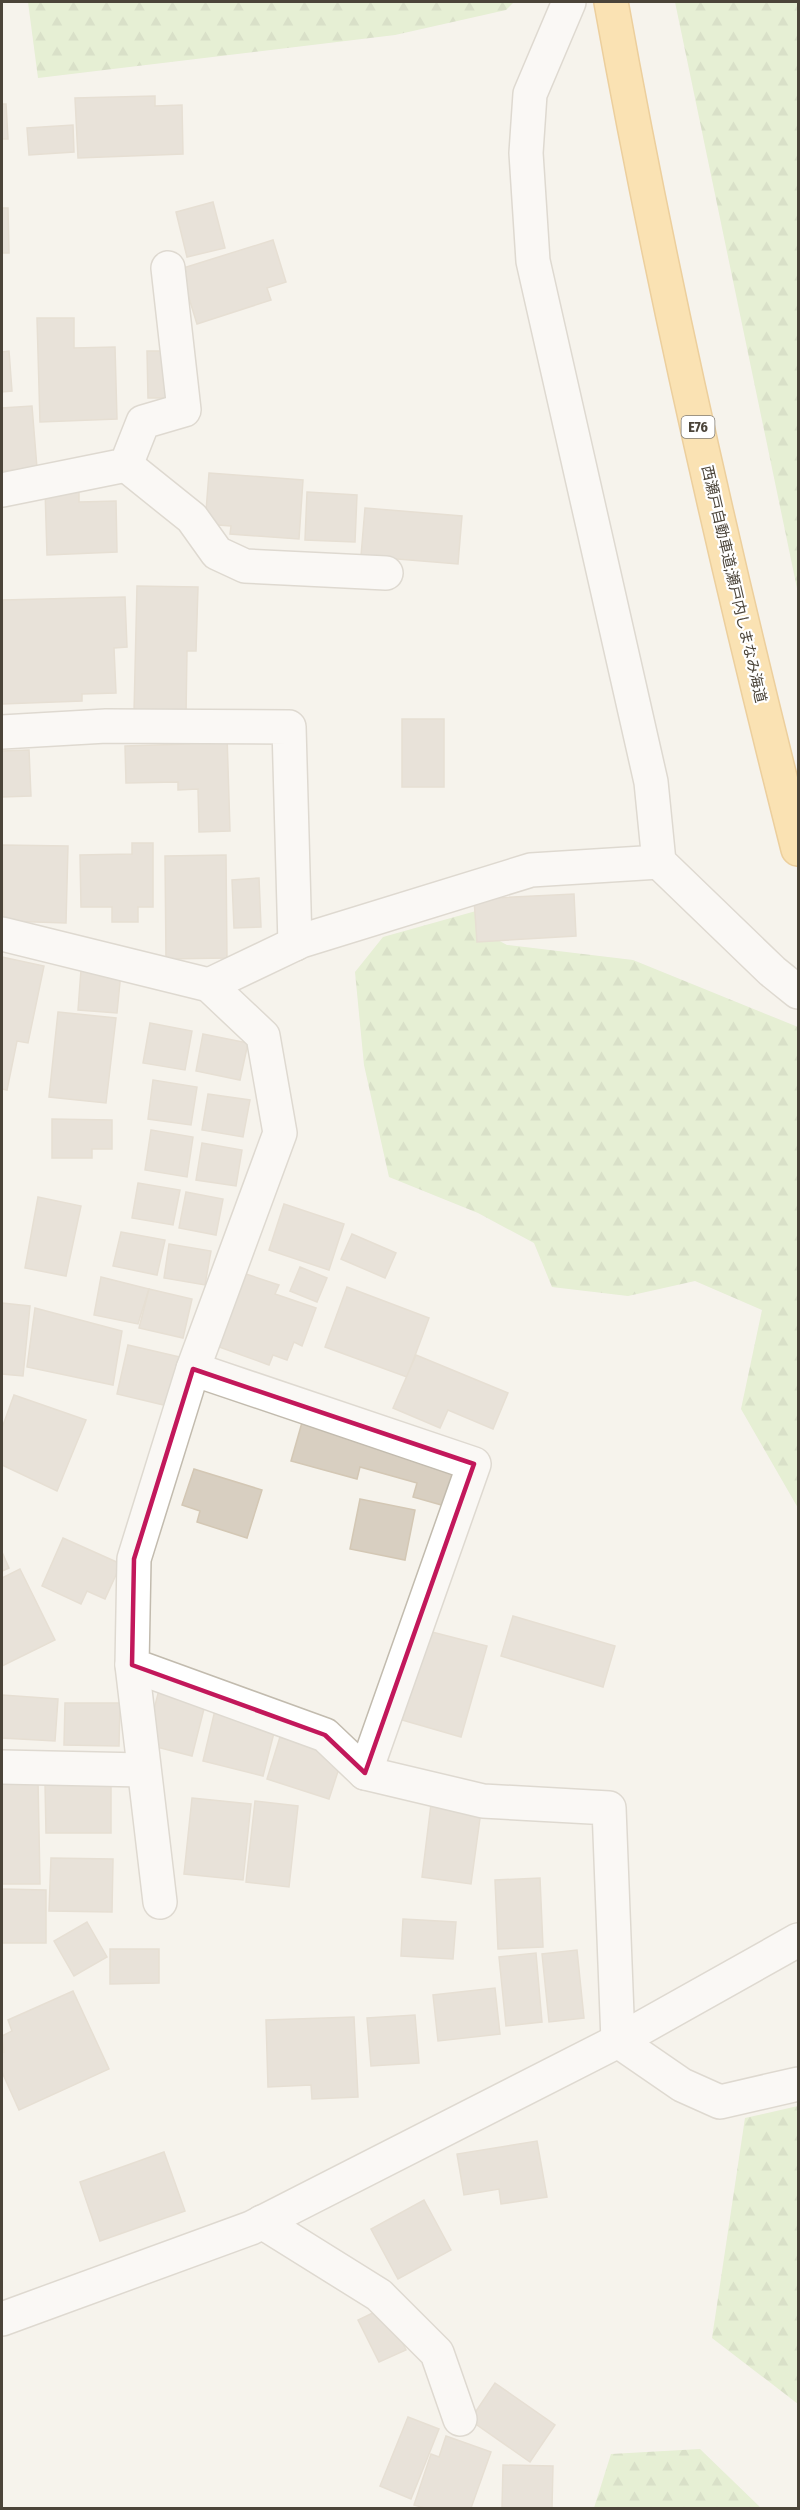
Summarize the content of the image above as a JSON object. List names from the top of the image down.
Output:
{
  "streets": {
    "highway": ["E76", "西瀬戸自動車道;瀬戸内しまなみ海道"]
  }
}
